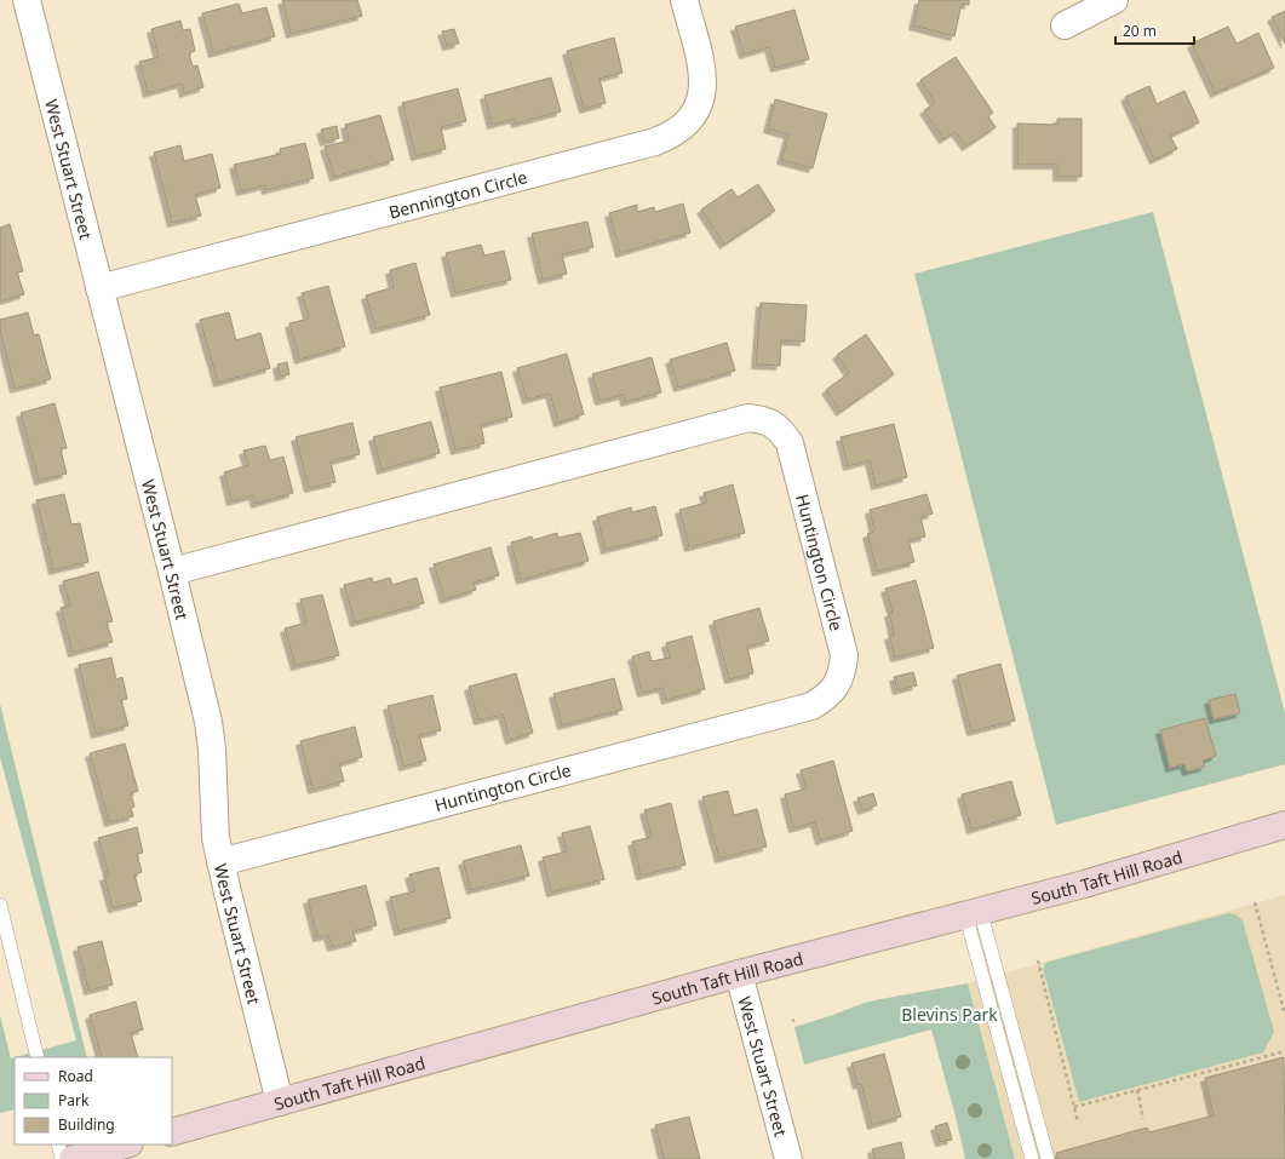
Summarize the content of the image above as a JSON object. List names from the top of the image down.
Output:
{
  "streets": {
    "main road": ["South Taft Hill Road"],
    "street": ["West Stuart Street", "Bennington Circle", "Huntington Circle"]
  },
  "crossings": [
    ["West Stuart Street", "Bennington Circle"],
    ["West Stuart Street", "Huntington Circle"],
    ["West Stuart Street", "South Taft Hill Road"]
  ],
  "parks": ["Blevins Park"],
  "legend": ["Road", "Park", "Building"],
  "scale_bar": "20 m"
}
